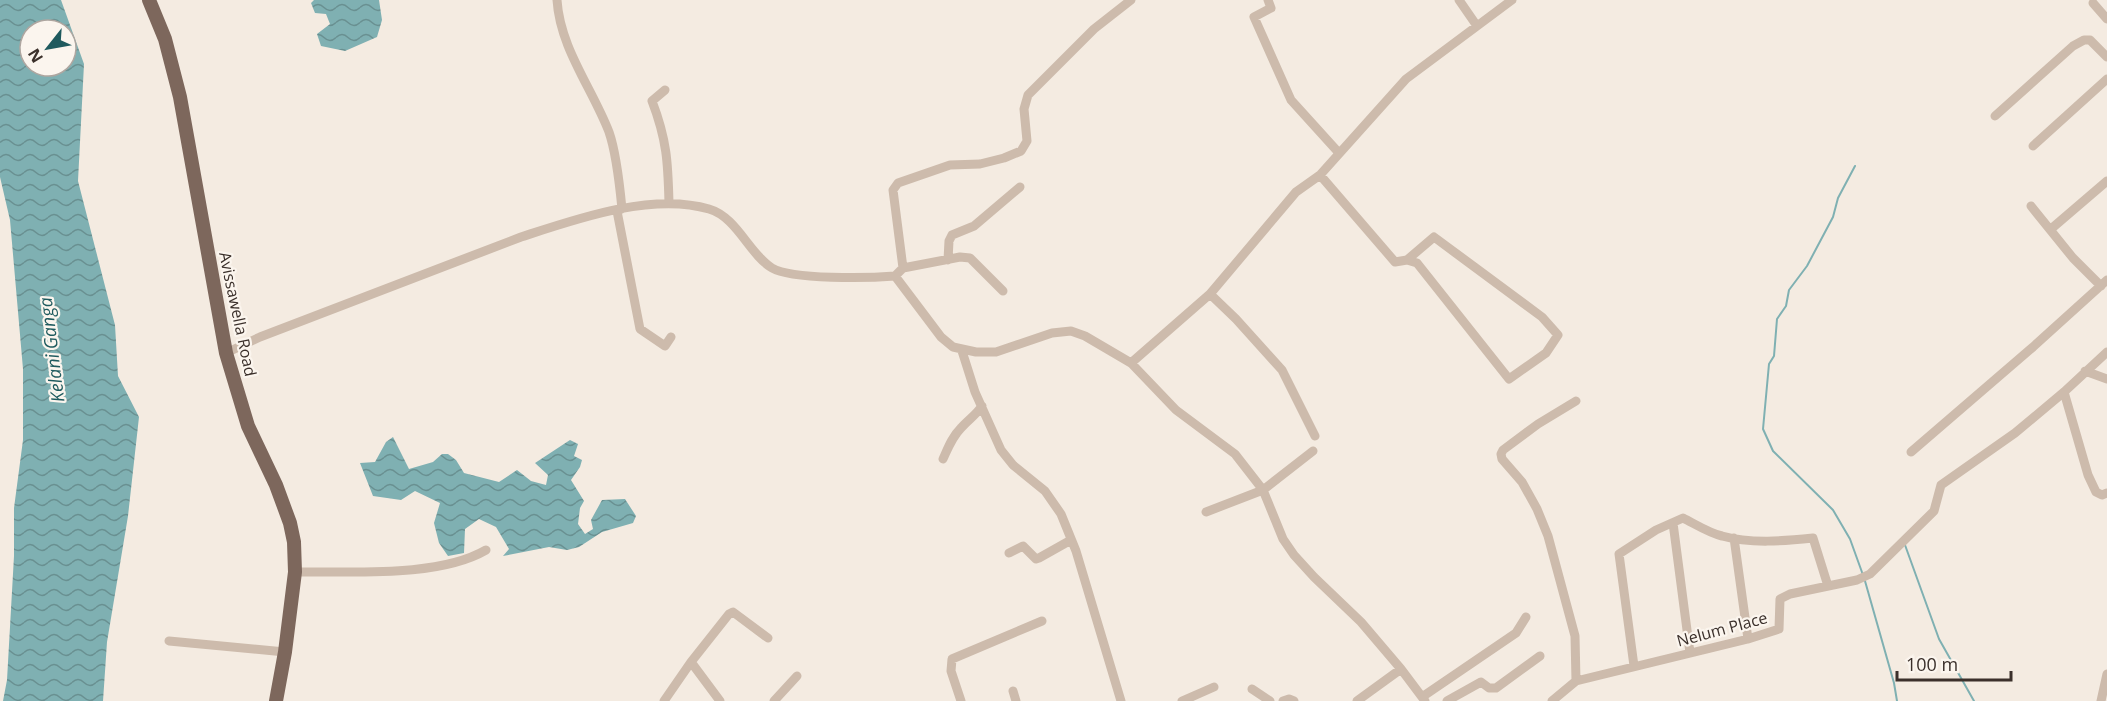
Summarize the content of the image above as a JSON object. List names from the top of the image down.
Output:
{
  "streets": {
    "main road": ["Avissawella Road"],
    "street": ["Nelum Place"]
  },
  "water": ["Kelani Ganga"],
  "scale_bar": "100 m",
  "north": "bottom left"
}
